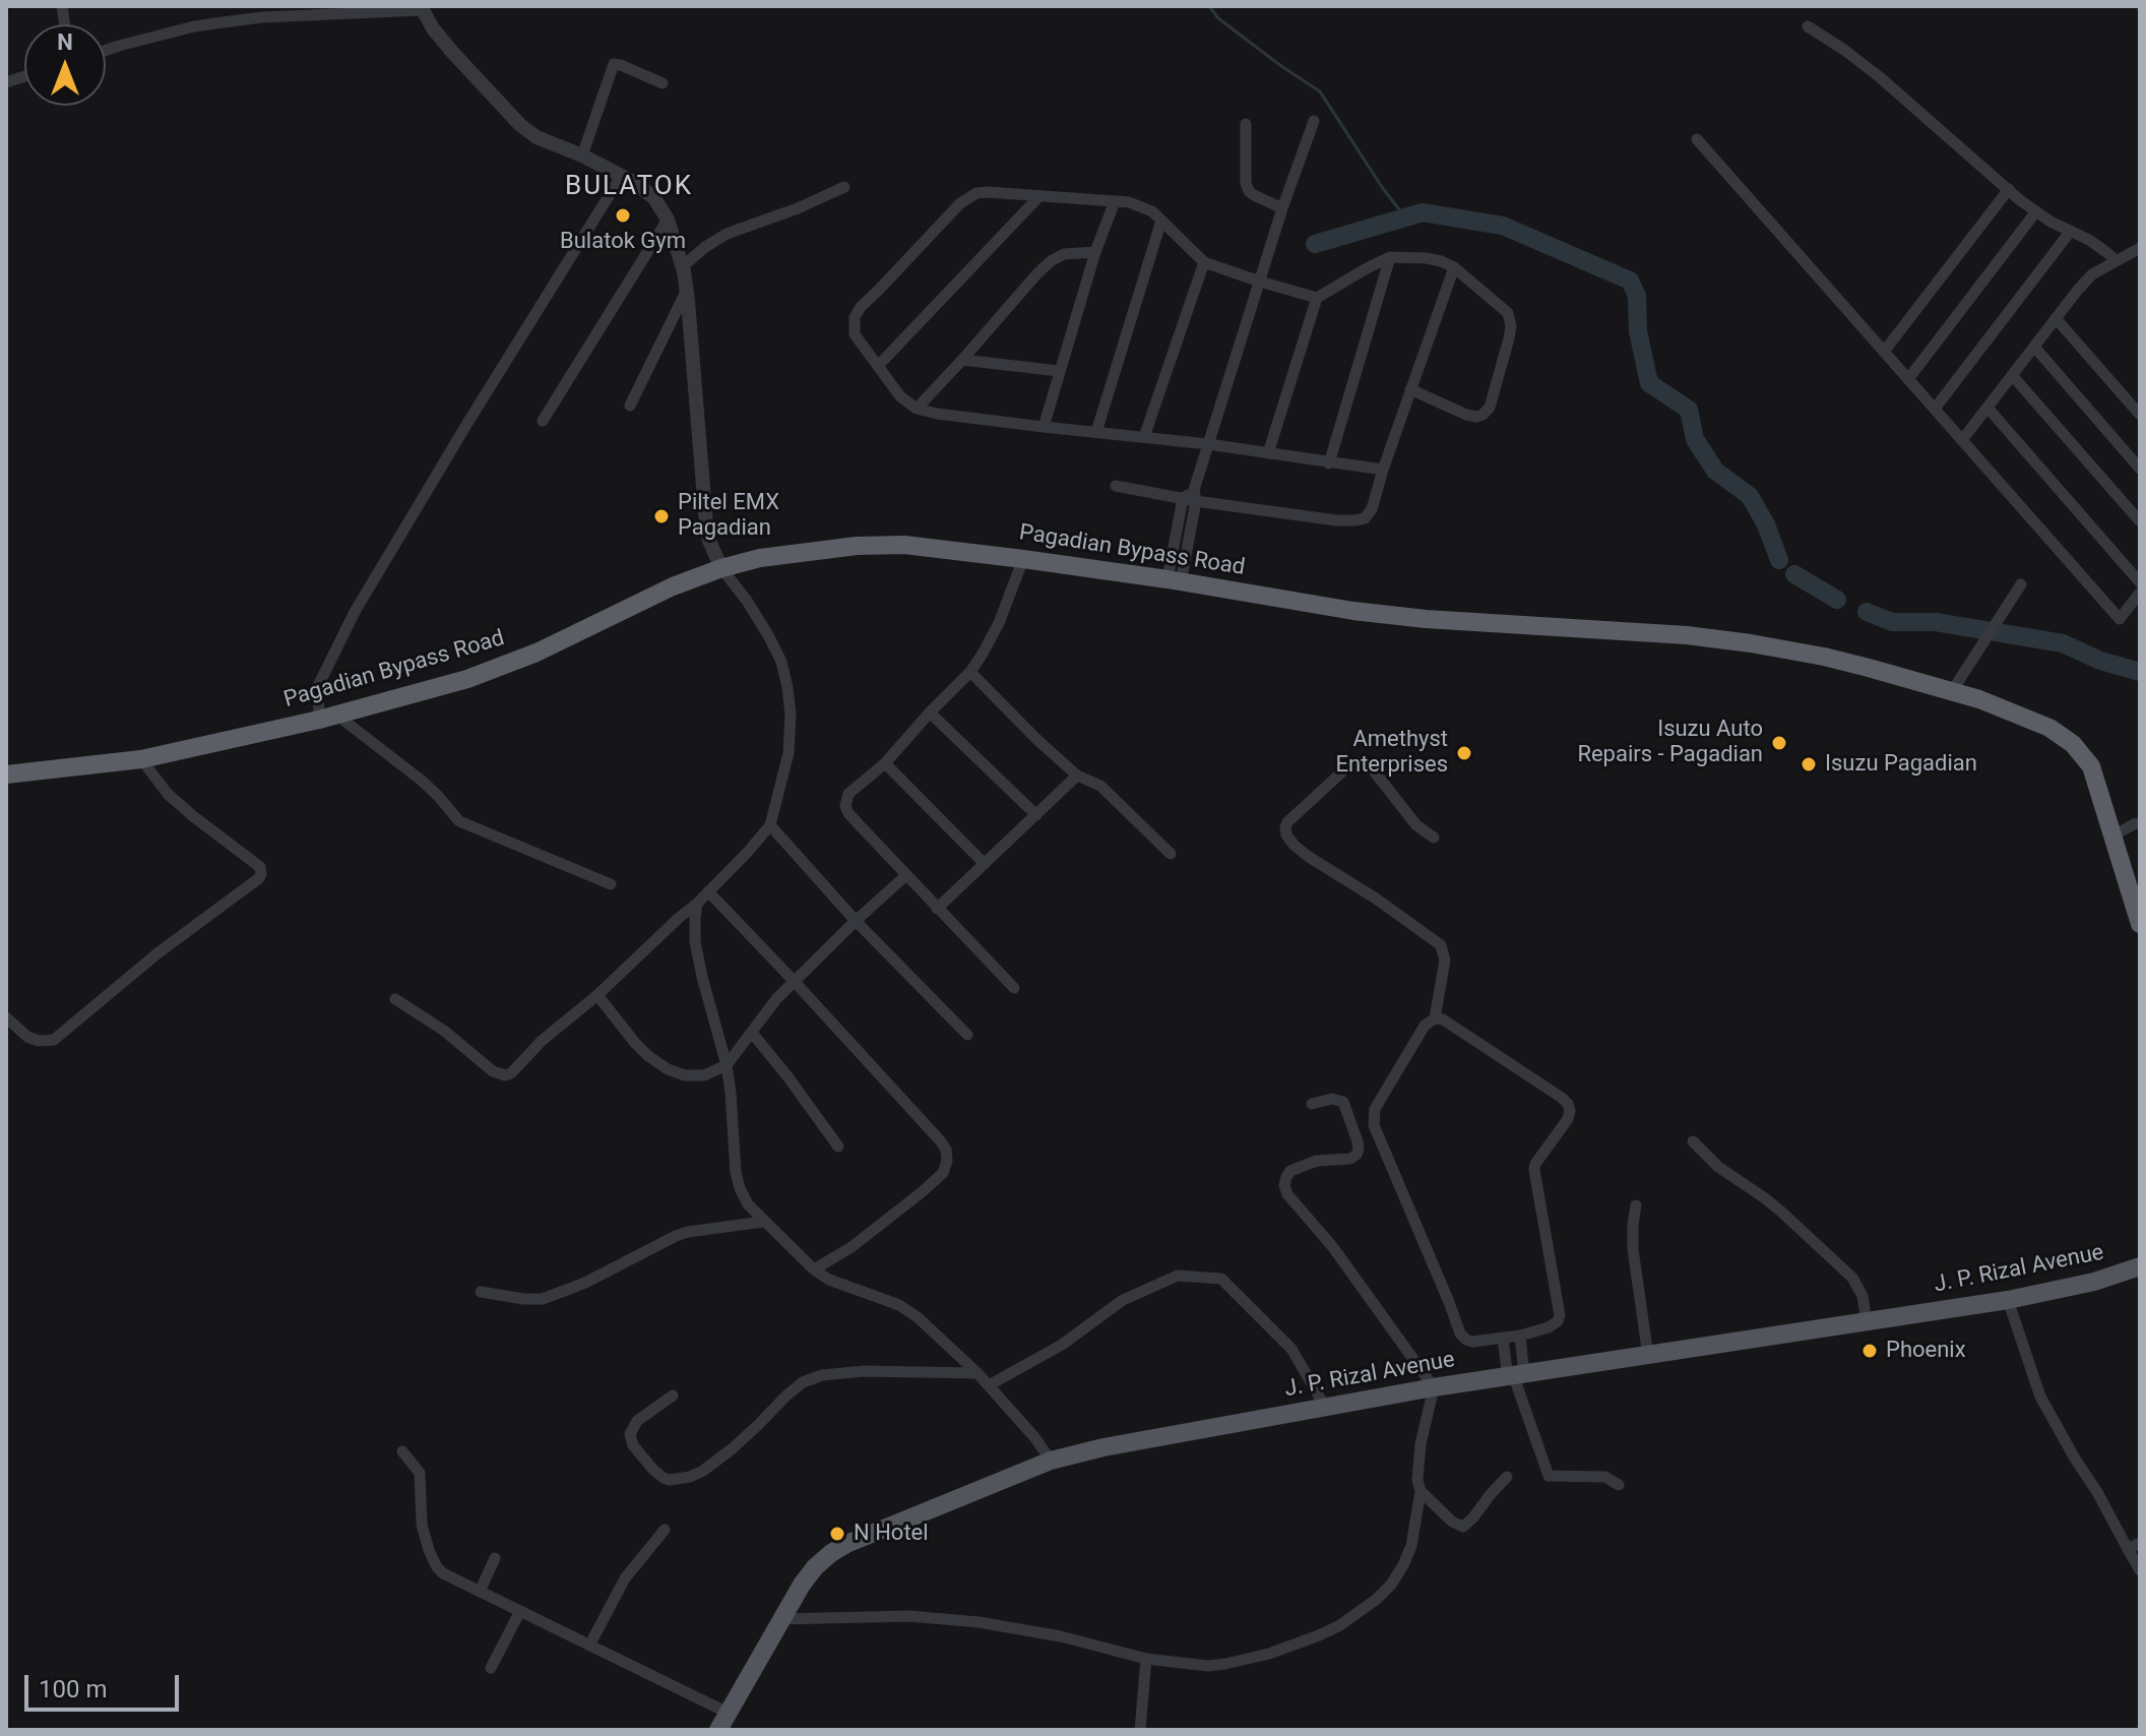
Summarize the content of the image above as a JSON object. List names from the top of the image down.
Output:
{
  "streets": {
    "highway": ["Pagadian Bypass Road"],
    "main road": ["J. P. Rizal Avenue"]
  },
  "districts": ["BULATOK"],
  "places": [
    "Bulatok Gym",
    "Piltel EMX Pagadian",
    "Isuzu Auto Repairs - Pagadian",
    "Amethyst Enterprises",
    "Isuzu Pagadian",
    "Phoenix",
    "N Hotel"
  ],
  "scale_bar": "100 m",
  "north": "top"
}
